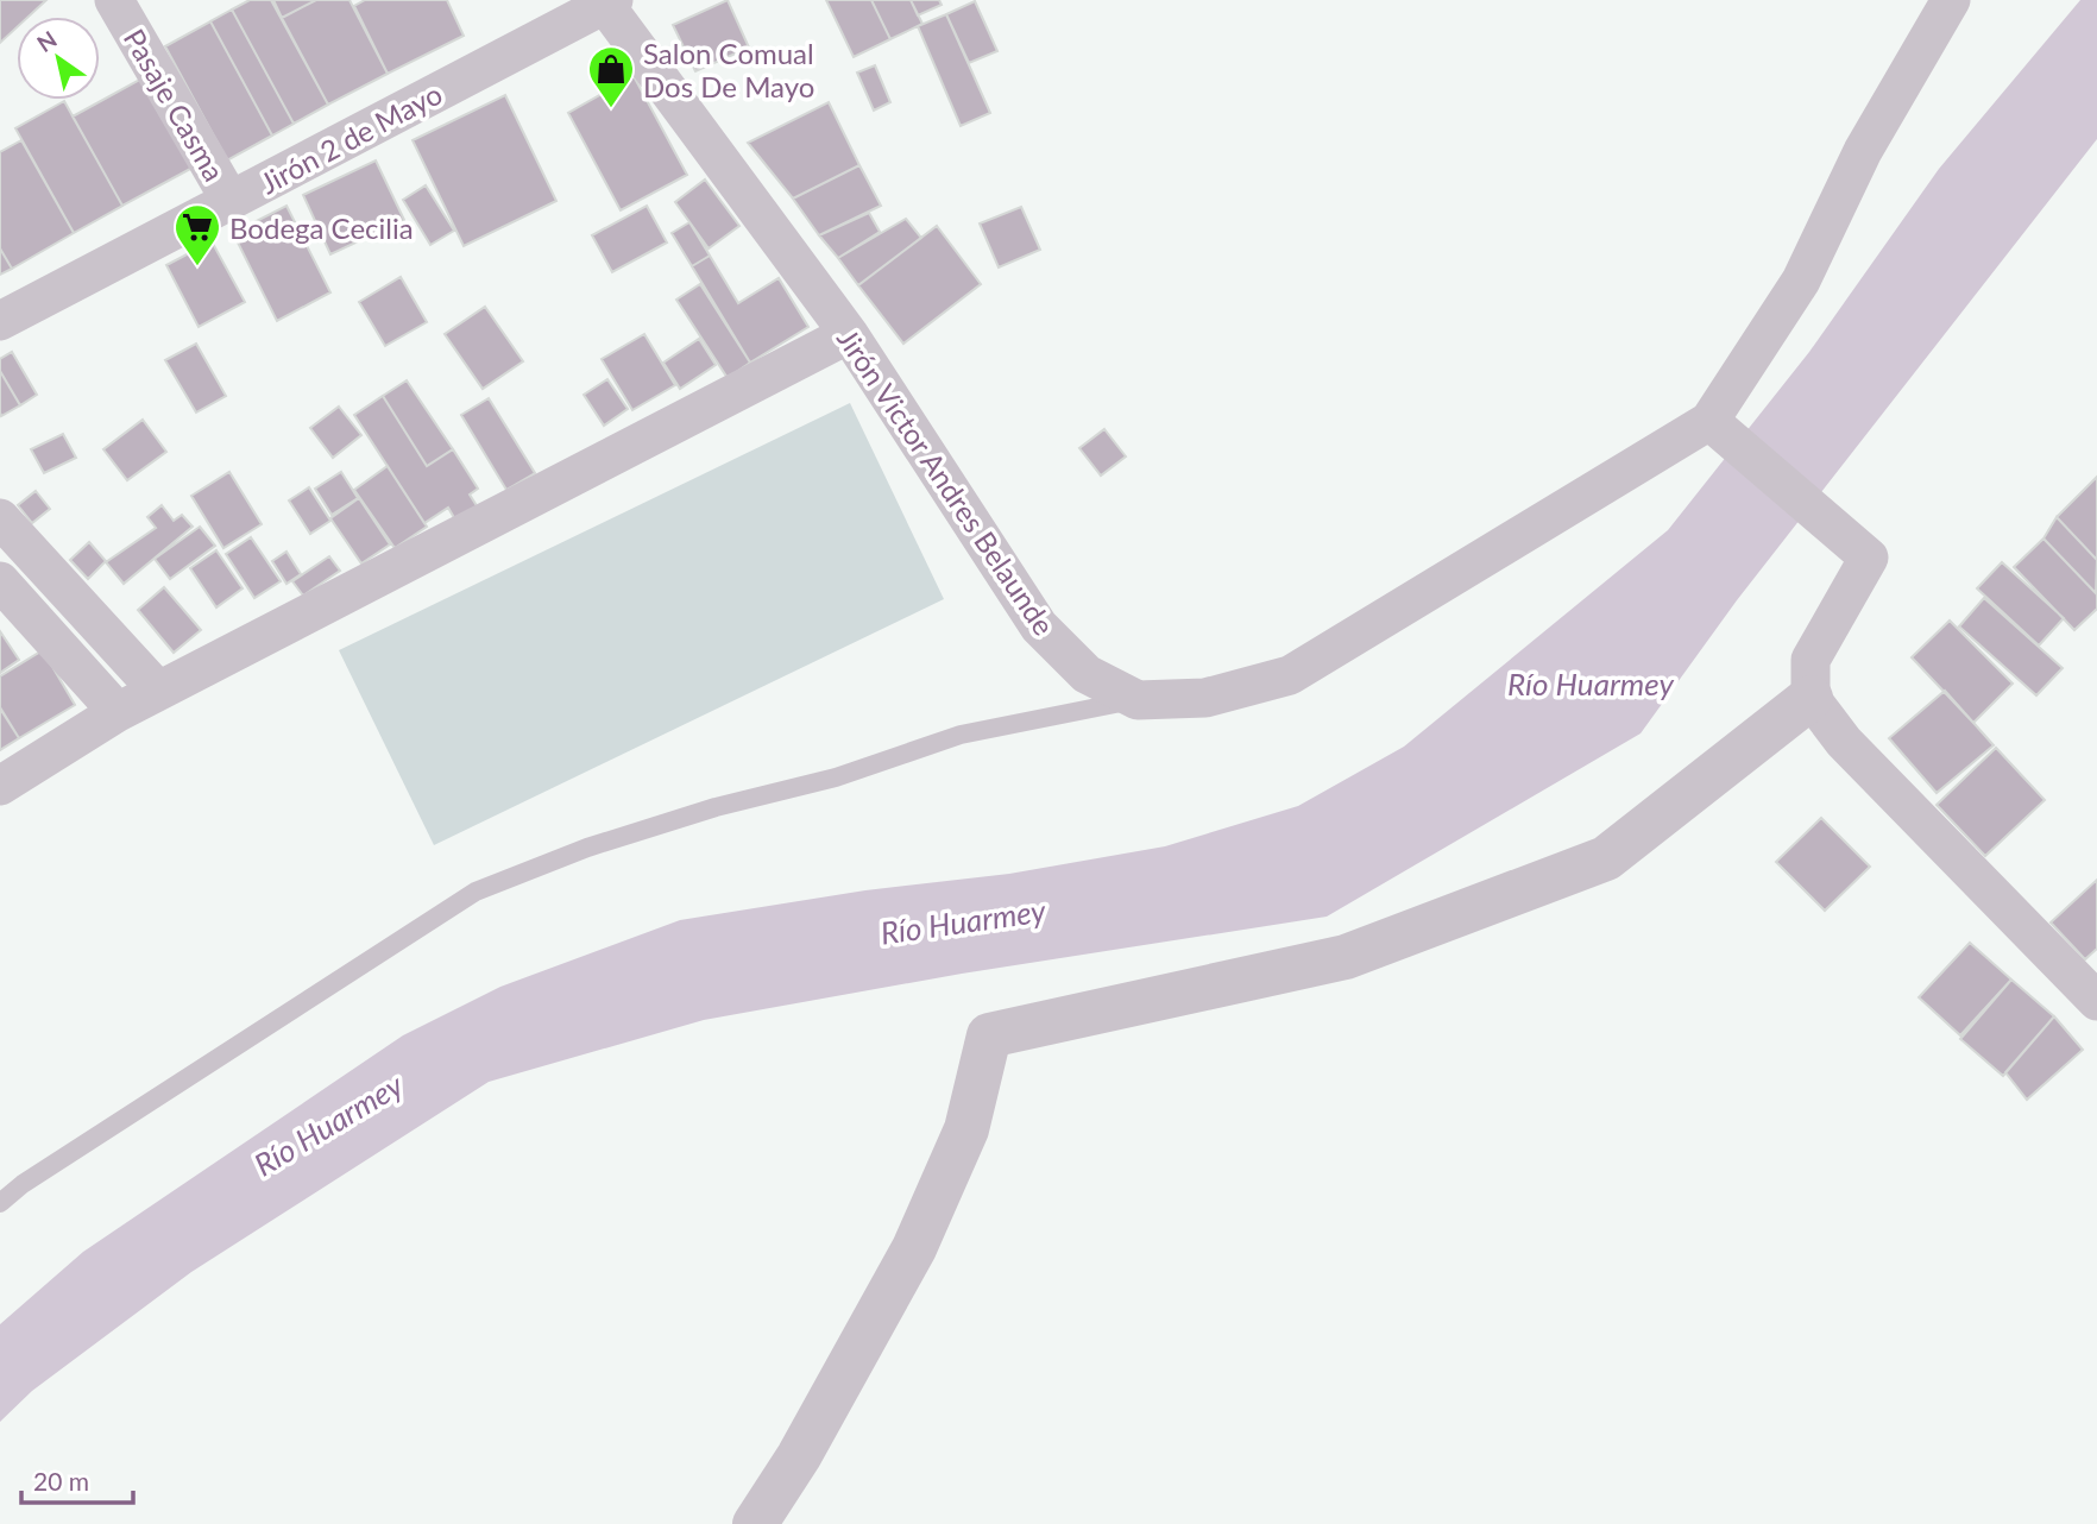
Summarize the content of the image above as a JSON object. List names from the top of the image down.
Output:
{
  "streets": {
    "street": ["Pasaje Casma", "Jirón 2 de Mayo", "Jirón Victor Andres Belaunde"]
  },
  "crossings": [
    ["Pasaje Casma", "Jirón 2 de Mayo"],
    ["Jirón 2 de Mayo", "Jirón Victor Andres Belaunde"]
  ],
  "water": ["Río Huarmey"],
  "places": {
    "shop": ["Salon Comual Dos De Mayo"],
    "supermarket": ["Bodega Cecilia"]
  },
  "scale_bar": "20 m",
  "north": "top left"
}
